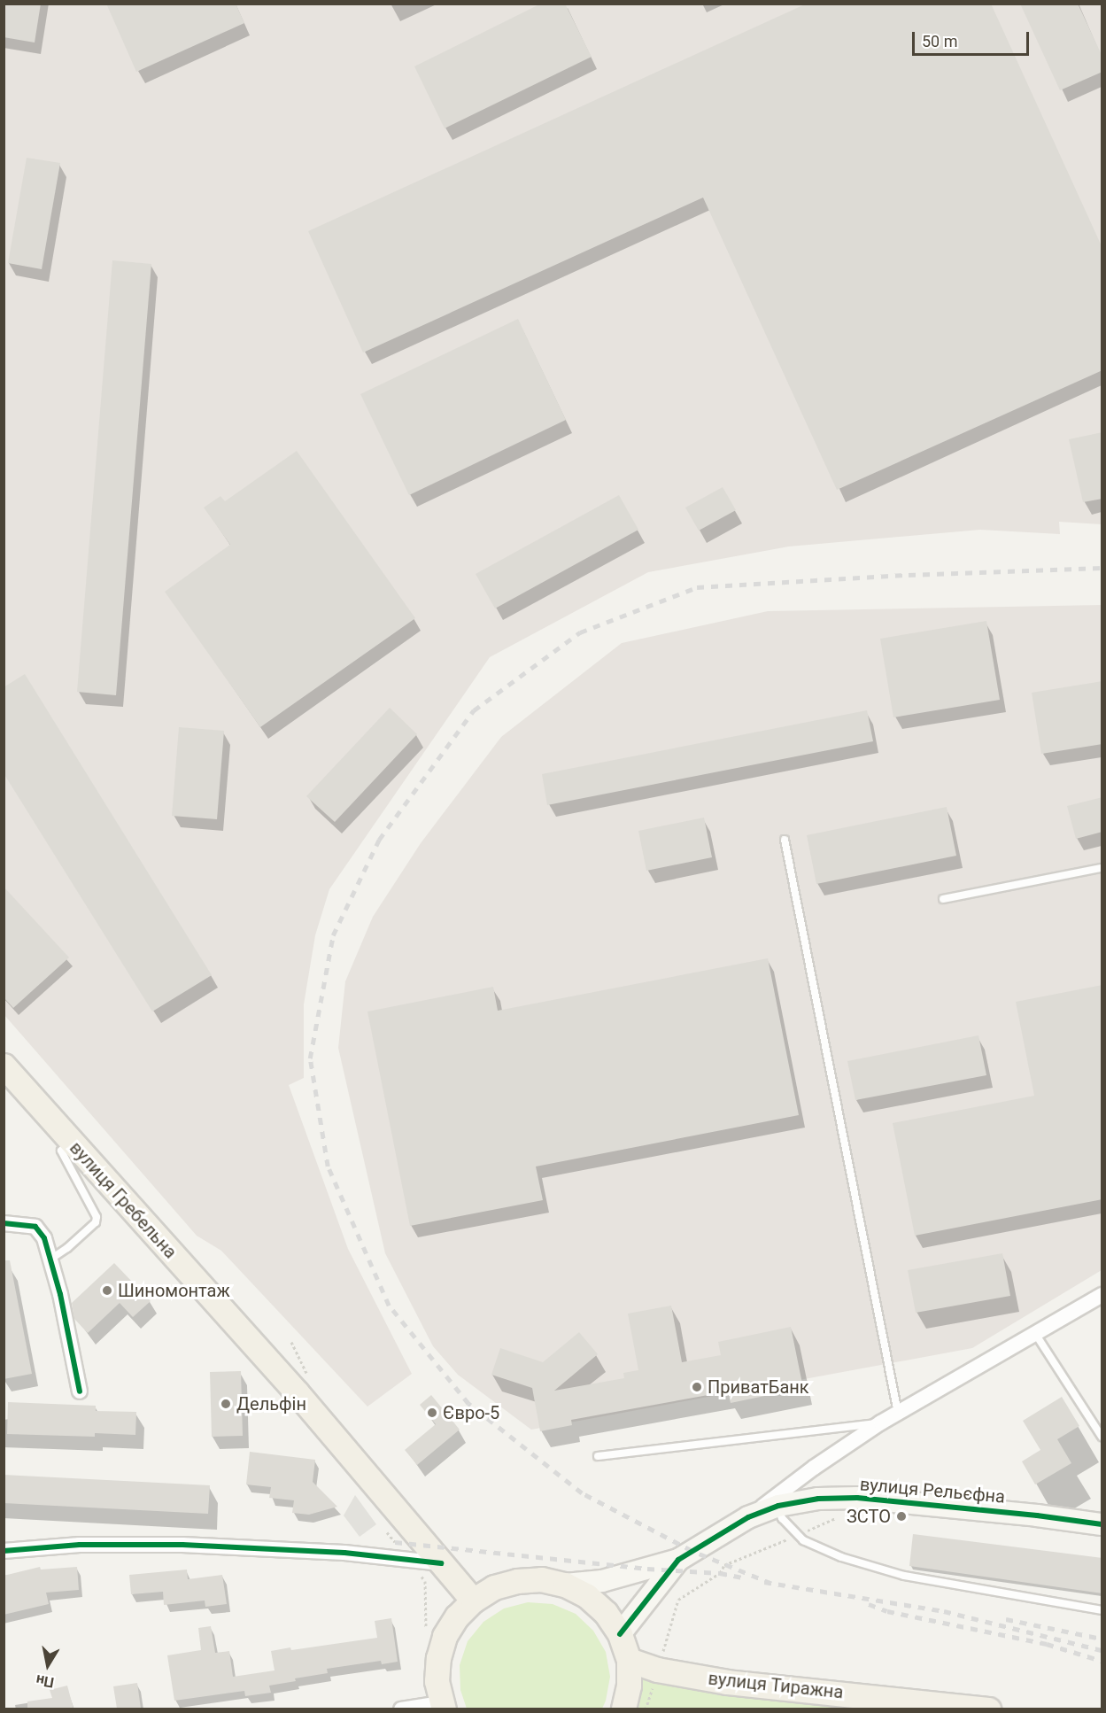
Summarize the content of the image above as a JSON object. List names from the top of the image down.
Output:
{
  "streets": {
    "main road": ["вулиця Гребельна", "вулиця Тиражна"],
    "street": ["вулиця Рельєфна"]
  },
  "places": [
    "Шиномонтаж",
    "ПриватБанк",
    "Дельфін",
    "Євро-5",
    "ЗСТО"
  ],
  "scale_bar": "50 m",
  "north": "bottom"
}
